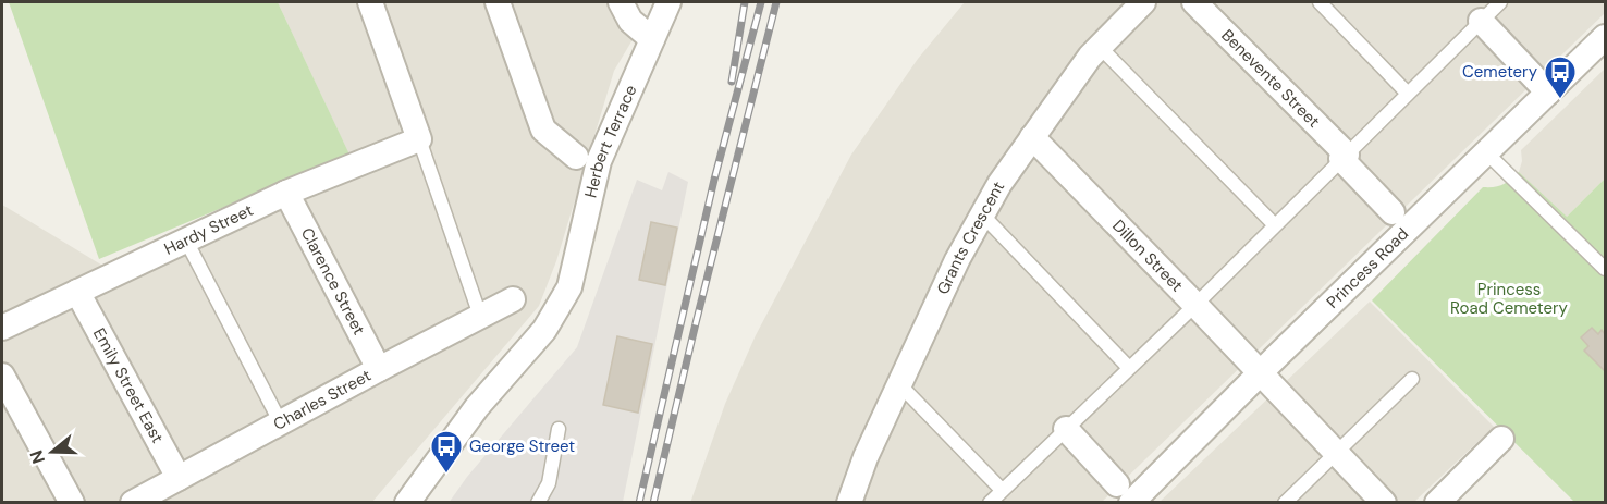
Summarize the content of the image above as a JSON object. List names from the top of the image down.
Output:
{
  "streets": {
    "street": [
      "Benevente Street",
      "Herbert Terrace",
      "Hardy Street",
      "Grants Crescent",
      "Dillon Street",
      "Princess Road",
      "Clarence Street",
      "Emily Street East",
      "Charles Street"
    ]
  },
  "crossings": [
    ["Hardy Street", "Clarence Street"],
    ["Hardy Street", "Emily Street East"],
    ["Grants Crescent", "Dillon Street"],
    ["Dillon Street", "Princess Road"],
    ["Clarence Street", "Charles Street"],
    ["Emily Street East", "Charles Street"]
  ],
  "parks": ["Princess Road Cemetery"],
  "places": {
    "bus stop": ["Cemetery", "George Street"]
  },
  "north": "left"
}
